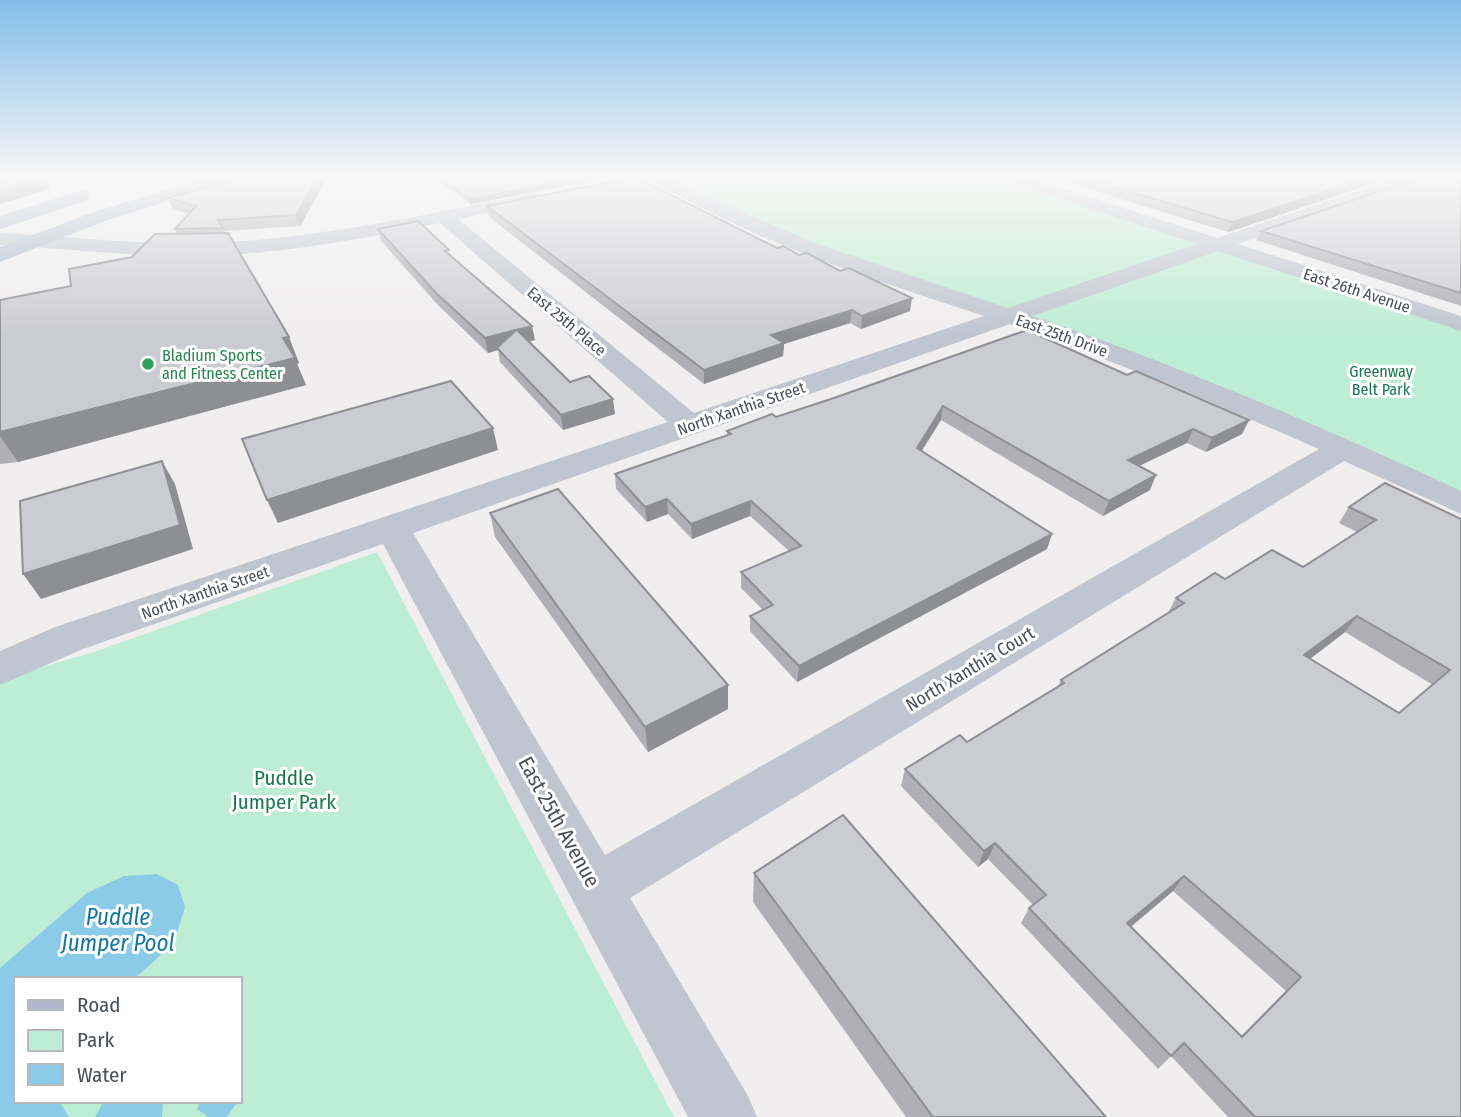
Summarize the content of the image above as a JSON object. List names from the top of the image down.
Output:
{
  "streets": {
    "street": [
      "East 26th Avenue",
      "East 25th Place",
      "East 25th Drive",
      "North Xanthia Street",
      "North Xanthia Court",
      "East 25th Avenue"
    ]
  },
  "crossings": [
    ["East 26th Avenue", "North Xanthia Street"],
    ["East 25th Place", "North Xanthia Street"],
    ["East 25th Drive", "North Xanthia Street"],
    ["East 25th Drive", "North Xanthia Court"],
    ["North Xanthia Street", "East 25th Avenue"],
    ["North Xanthia Court", "East 25th Avenue"]
  ],
  "water": ["Puddle Jumper Pool"],
  "parks": ["Greenway Belt Park", "Puddle Jumper Park"],
  "places": ["Bladium Sports and Fitness Center"],
  "legend": ["Road", "Park", "Water"]
}
